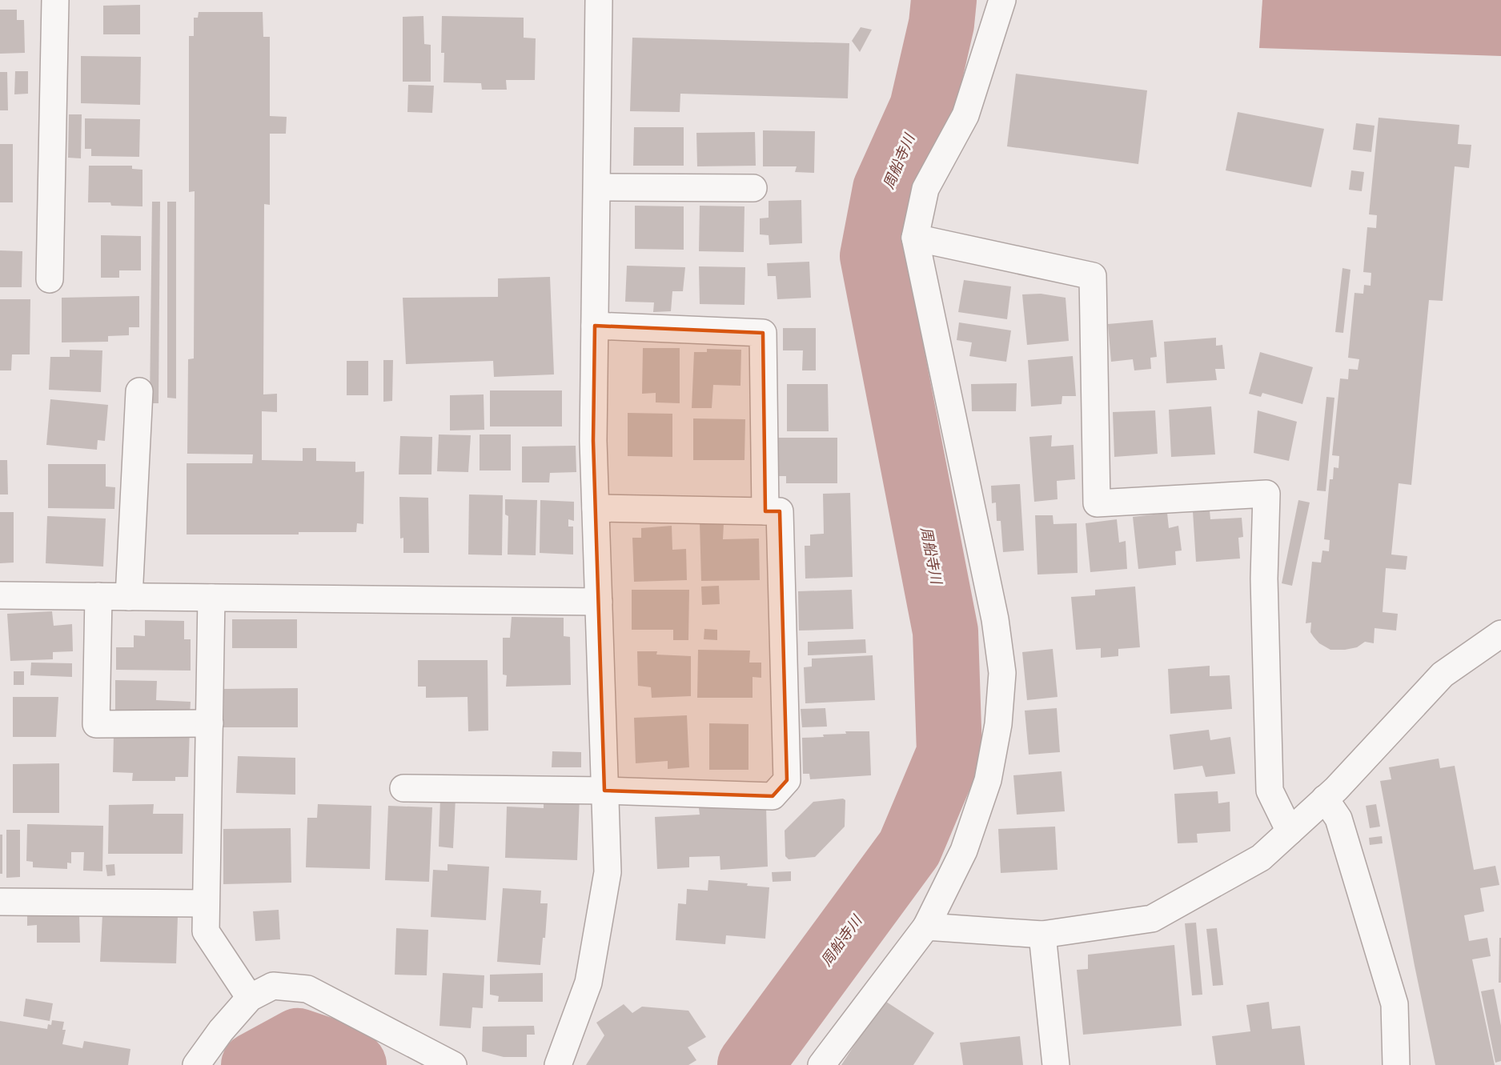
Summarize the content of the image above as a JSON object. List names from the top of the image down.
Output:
{
  "water": ["周船寺川"]
}
